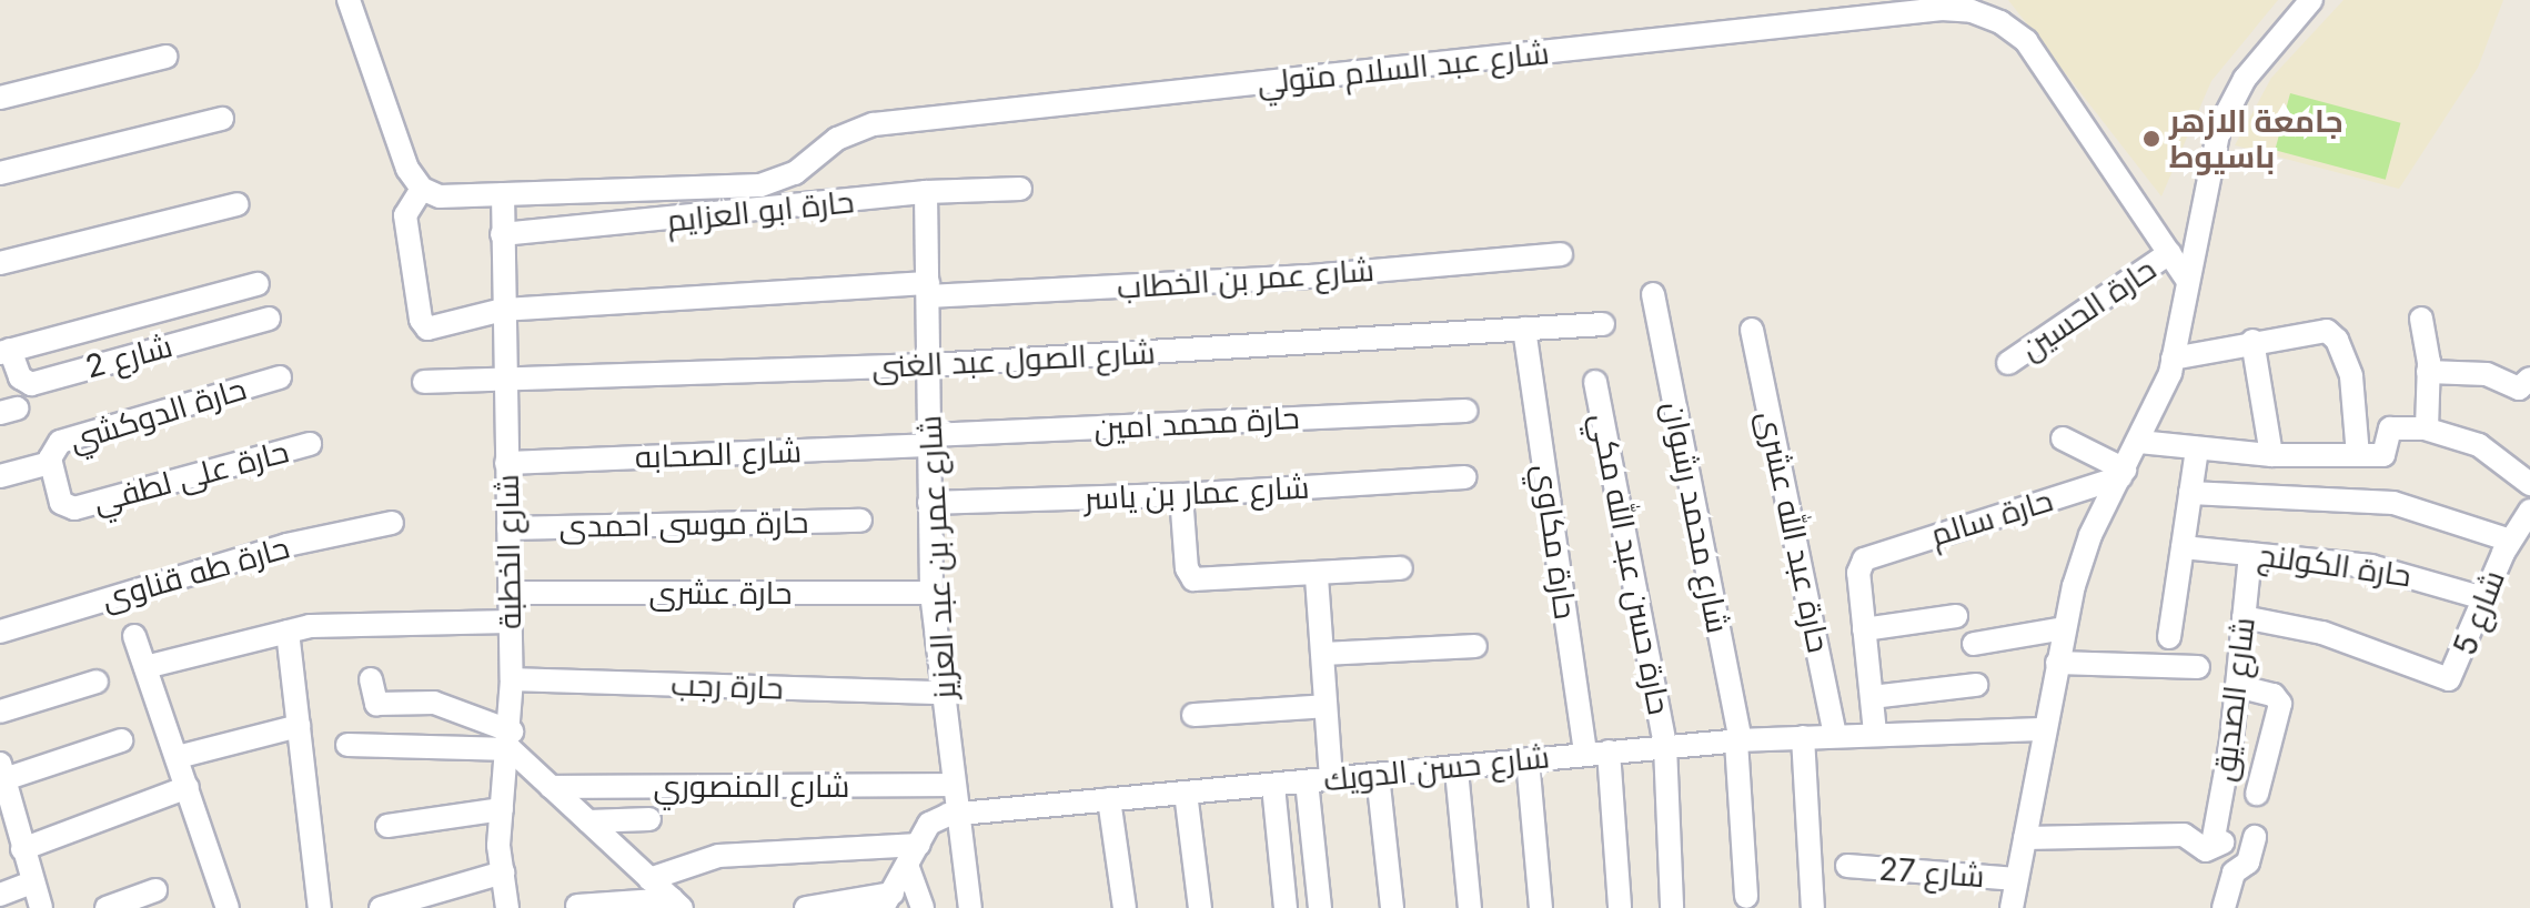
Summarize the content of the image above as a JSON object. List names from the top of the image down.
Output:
{
  "streets": {
    "street": [
      "شارع عبد السلام متولي",
      "حارة ابو العزايم",
      "شارع عمر بن الخطاب",
      "حارة الحسين",
      "شارع 2",
      "شارع الصول عبد الغنى",
      "حارة الدوكشي",
      "حارة محمد امين",
      "شارع الصحابه",
      "حارة على لطفي",
      "شارع عمار بن ياسر",
      "شارع محمد رشوان",
      "حارة سالم",
      "حارة موسى احمدى",
      "حارة عبد الله عشرى",
      "حارة مكاوي",
      "شارع الخطبة",
      "شارع عمر بن عبد العزيز",
      "حارة حسن عبد الله مكي",
      "حارة الكولنج",
      "حارة طه قناوى",
      "حارة عشرى",
      "شارع 5",
      "حارة رجب",
      "شارع الصديق",
      "شارع حسن الدويك",
      "شارع المنصوري",
      "شارع 27"
    ]
  },
  "crossings": [
    ["شارع عبد السلام متولي", "شارع عمر بن الخطاب"],
    ["شارع عبد السلام متولي", "حارة الحسين"],
    ["شارع عبد السلام متولي", "شارع الخطبة"],
    ["حارة ابو العزايم", "شارع الخطبة"],
    ["حارة ابو العزايم", "شارع عمر بن عبد العزيز"],
    ["شارع عمر بن الخطاب", "شارع الخطبة"],
    ["شارع عمر بن الخطاب", "شارع عمر بن عبد العزيز"],
    ["شارع الصول عبد الغنى", "حارة مكاوي"],
    ["شارع الصول عبد الغنى", "شارع الخطبة"],
    ["شارع الصول عبد الغنى", "شارع عمر بن عبد العزيز"],
    ["حارة الدوكشي", "حارة على لطفي"],
    ["حارة محمد امين", "شارع الصحابه"],
    ["حارة محمد امين", "شارع عمر بن عبد العزيز"],
    ["شارع الصحابه", "شارع الخطبة"],
    ["شارع الصحابه", "شارع عمر بن عبد العزيز"],
    ["شارع عمار بن ياسر", "شارع عمر بن عبد العزيز"],
    ["شارع محمد رشوان", "شارع حسن الدويك"],
    ["حارة موسى احمدى", "شارع الخطبة"],
    ["حارة عبد الله عشرى", "شارع حسن الدويك"],
    ["حارة مكاوي", "شارع حسن الدويك"],
    ["شارع الخطبة", "حارة عشرى"],
    ["شارع الخطبة", "حارة رجب"],
    ["شارع عمر بن عبد العزيز", "حارة عشرى"],
    ["شارع عمر بن عبد العزيز", "حارة رجب"],
    ["شارع عمر بن عبد العزيز", "شارع حسن الدويك"],
    ["شارع عمر بن عبد العزيز", "شارع المنصوري"],
    ["حارة حسن عبد الله مكي", "شارع حسن الدويك"],
    ["حارة الكولنج", "شارع 5"],
    ["حارة الكولنج", "شارع الصديق"],
    ["شارع 5", "شارع الصديق"]
  ],
  "places": ["جامعة الازهر باسيوط"]
}
